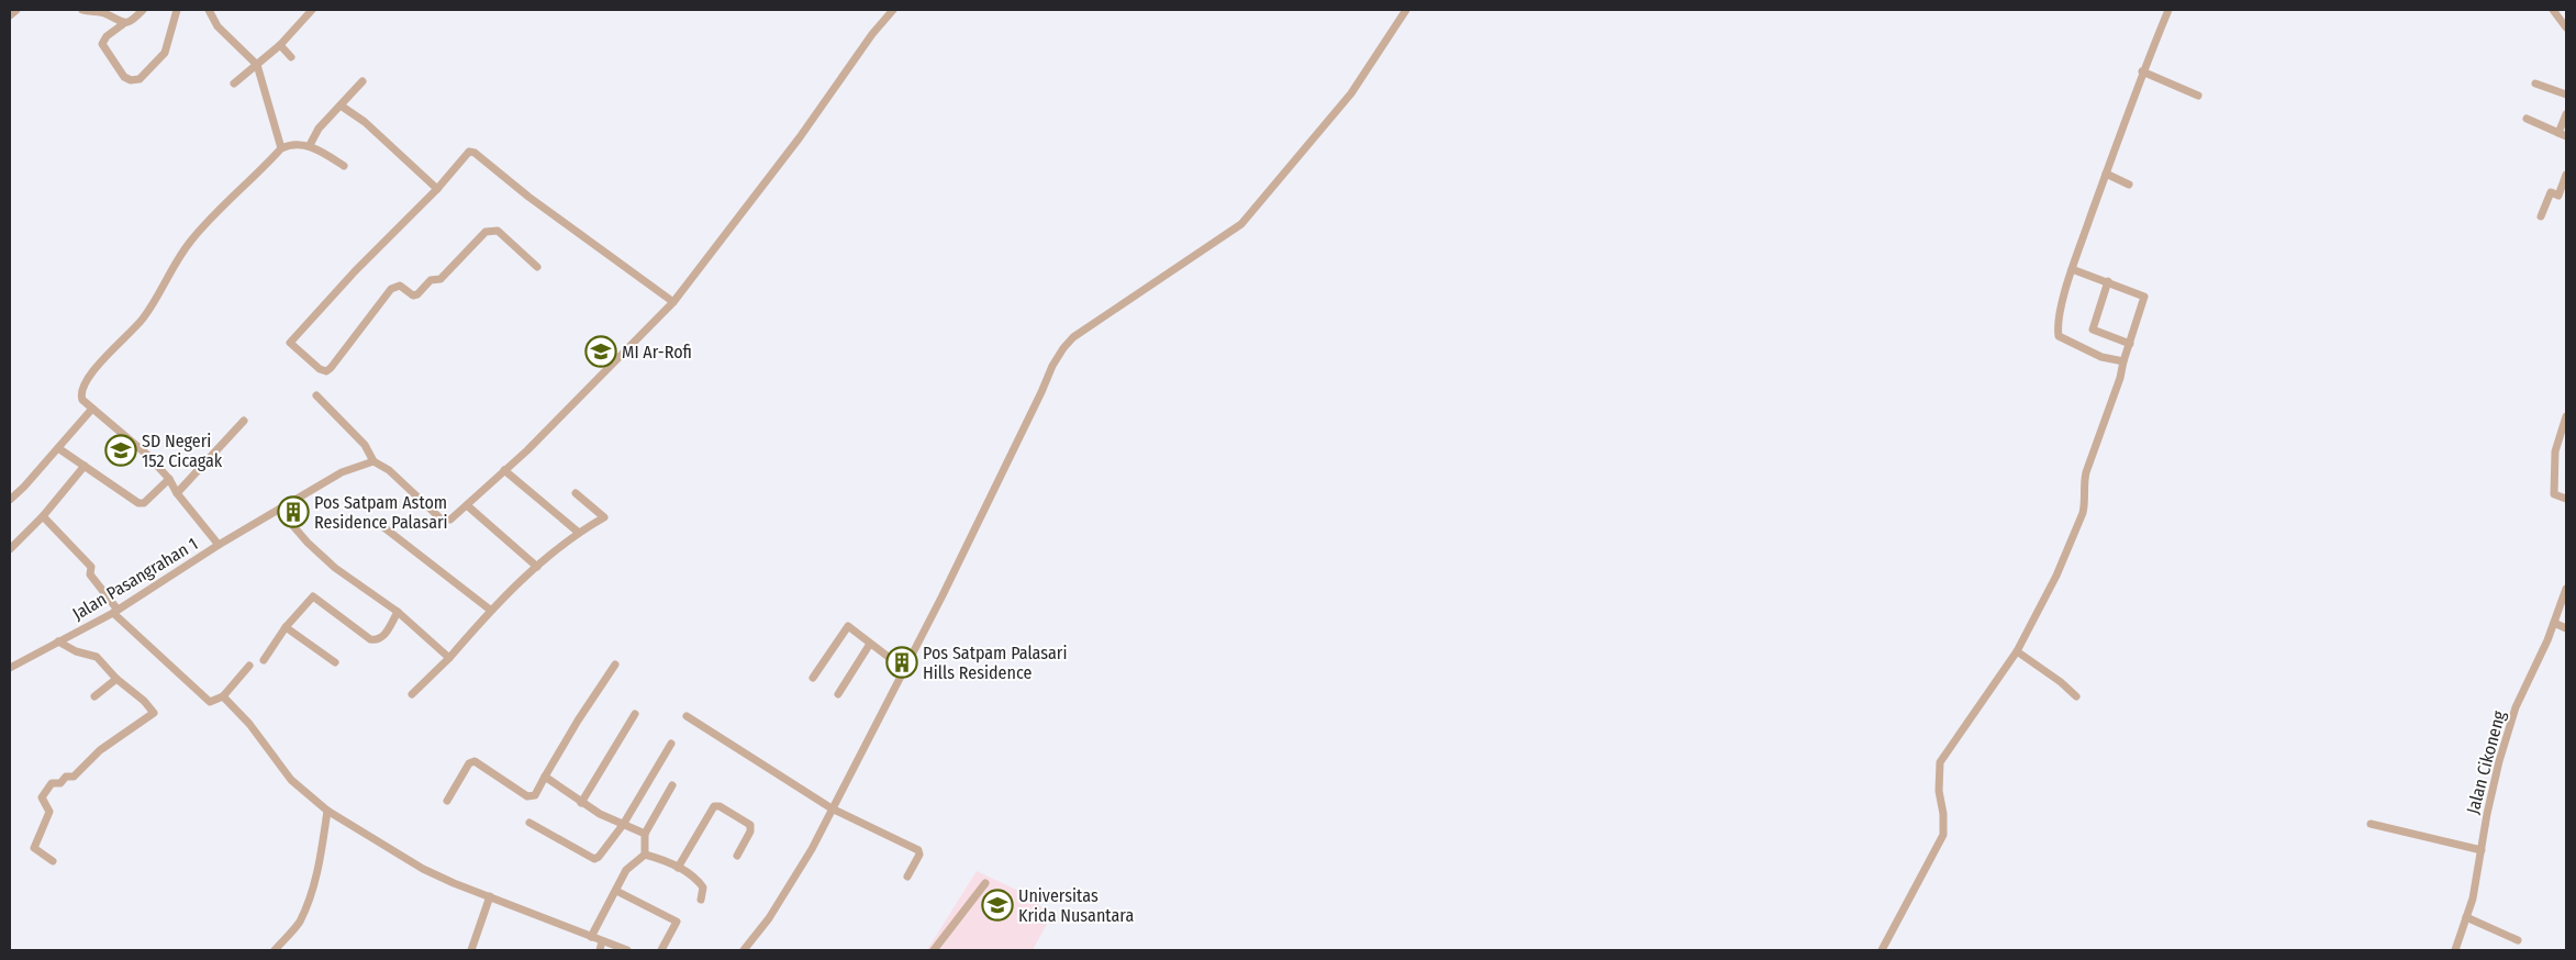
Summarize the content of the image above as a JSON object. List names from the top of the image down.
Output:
{
  "streets": {
    "street": ["Jalan Pasangrahan 1", "Jalan Cikoneng"]
  },
  "places": {
    "school or university": ["MI Ar-Rofi", "SD Negeri 152 Cicagak", "Universitas Krida Nusantara"],
    "building": ["Pos Satpam Astom Residence Palasari", "Pos Satpam Palasari Hills Residence"]
  }
}
